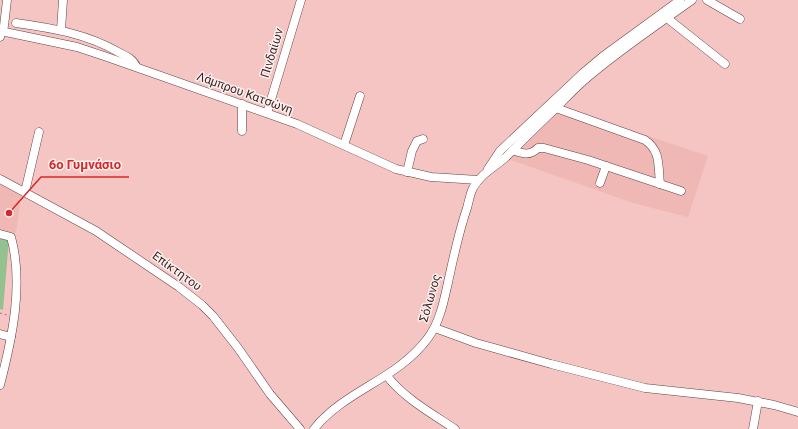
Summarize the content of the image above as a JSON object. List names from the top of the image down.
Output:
{
  "streets": {
    "street": [
      "Πινδαίων",
      "Λάμπρου Κατσώνη",
      "Επίκτητου",
      "Σόλωνος"
    ]
  },
  "crossings": [
    ["Πινδαίων", "Λάμπρου Κατσώνη"],
    ["Λάμπρου Κατσώνη", "Σόλωνος"]
  ],
  "places": ["6ο Γυμνάσιο"]
}
